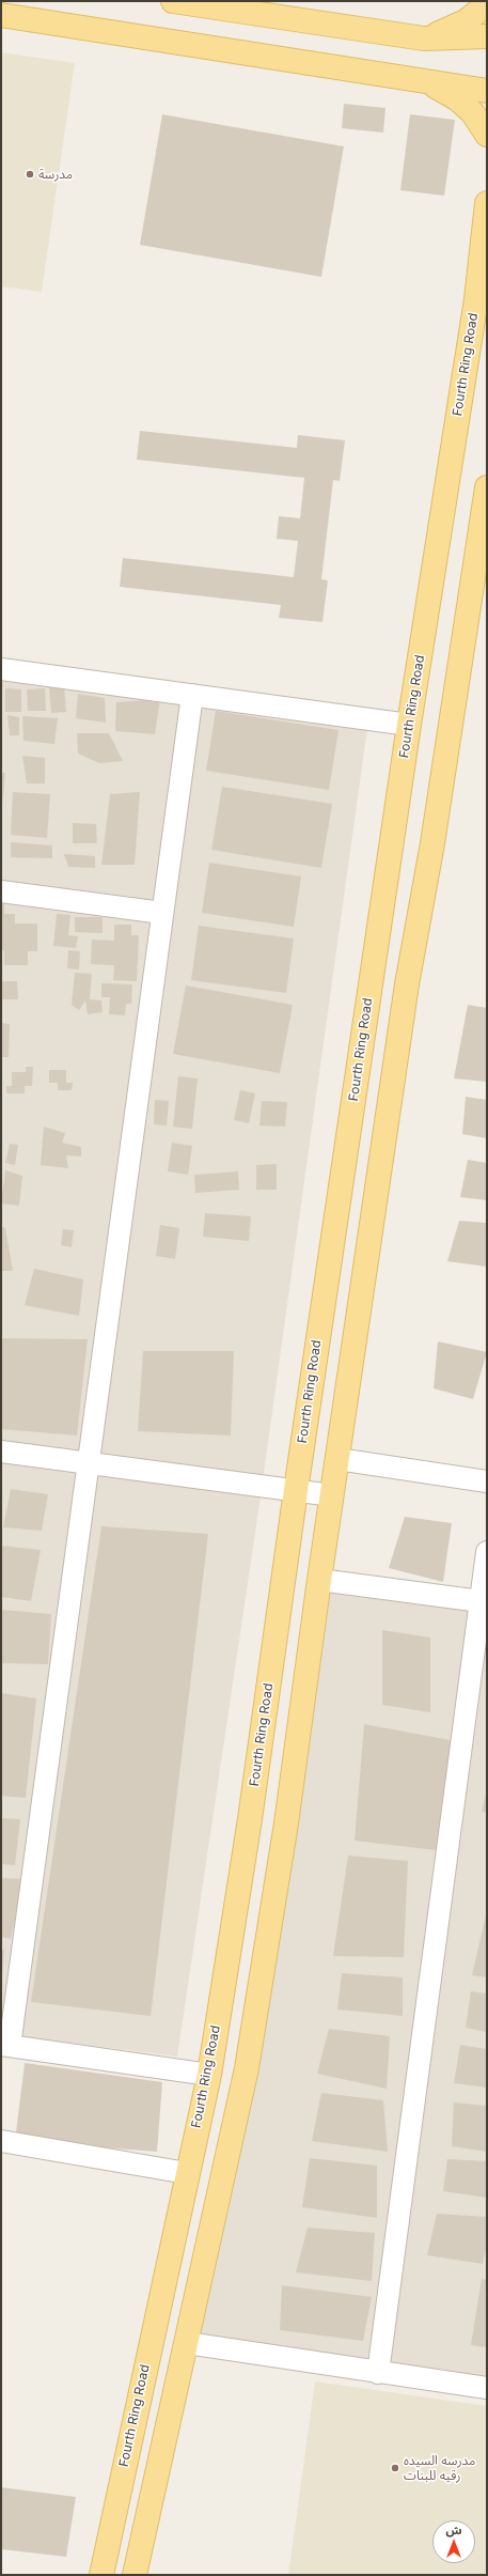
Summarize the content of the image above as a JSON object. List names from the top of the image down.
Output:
{
  "streets": {
    "main road": ["Fourth Ring Road"]
  },
  "places": ["مدرسة", "مدرسه السيده رقيه للبنات"],
  "north": "top"
}
